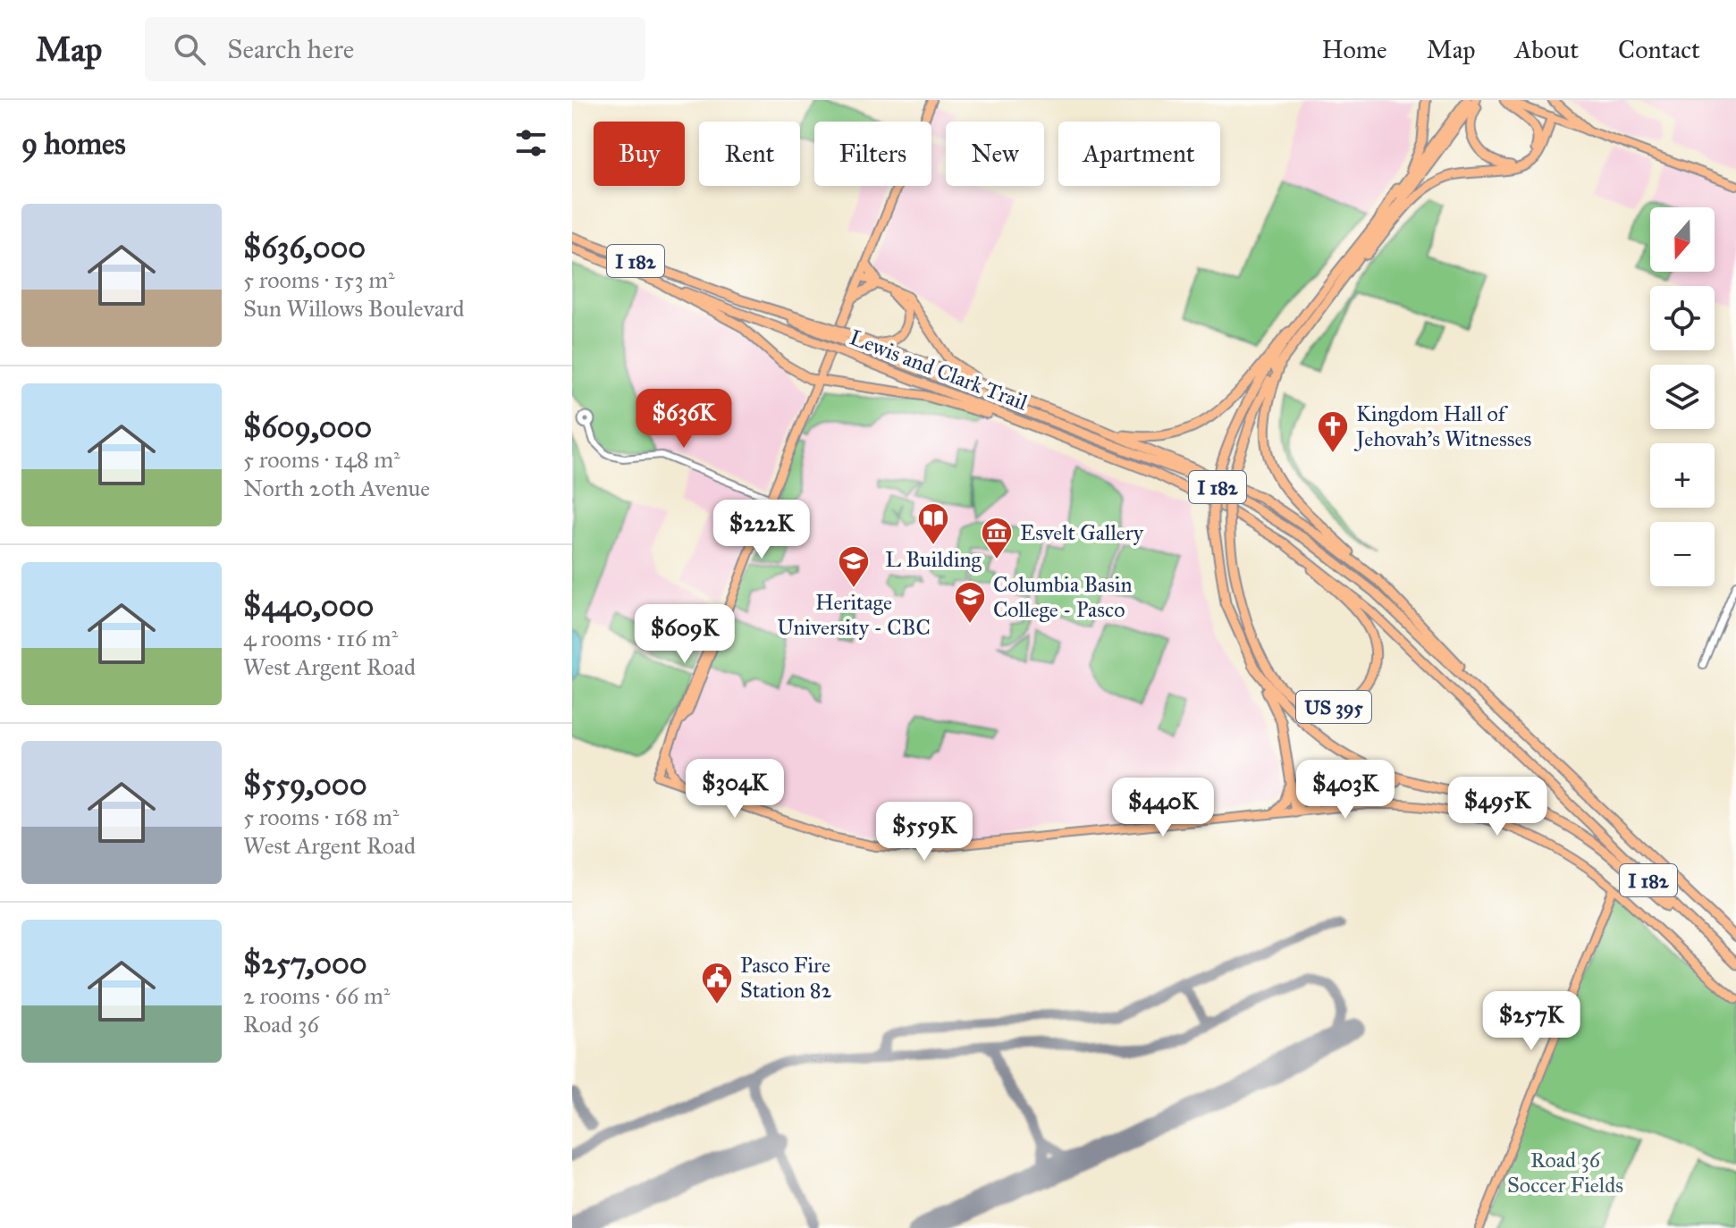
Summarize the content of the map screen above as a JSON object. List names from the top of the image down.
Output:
{
  "streets": {
    "highway": ["I 182", "Lewis and Clark Trail", "US 395"]
  },
  "crossings": [
    ["I 182", "Lewis and Clark Trail"],
    ["I 182", "US 395"],
    ["Lewis and Clark Trail", "US 395"]
  ],
  "parks": ["Road 36 Soccer Fields"],
  "places": {
    "church": ["Kingdom Hall of Jehovah's Witnesses"],
    "library": ["L Building"],
    "museum": ["Esvelt Gallery"],
    "school or university": ["Heritage University - CBC", "Columbia Basin College - Pasco"],
    "public building": ["Pasco Fire Station 82"]
  },
  "north": "bottom",
  "page": {
    "header": "Map",
    "search": "Search here",
    "nav": [
      "Home",
      "Map",
      "About",
      "Contact"
    ],
    "heading": "9 homes",
    "chip": [
      "Buy",
      "Rent",
      "Filters",
      "New",
      "Apartment"
    ],
    "list": [
      {
        "name": "$636,000",
        "note": "5 rooms · 153 m² · Sun Willows Boulevard"
      },
      {
        "name": "$609,000",
        "note": "5 rooms · 148 m² · North 20th Avenue"
      },
      {
        "name": "$440,000",
        "note": "4 rooms · 116 m² · West Argent Road"
      },
      {
        "name": "$559,000",
        "note": "5 rooms · 168 m² · West Argent Road"
      },
      {
        "name": "$257,000",
        "note": "2 rooms · 66 m² · Road 36"
      }
    ],
    "map_buttons": ["+", "−"],
    "price": [
      "$636K",
      "$222K",
      "$609K",
      "$304K",
      "$403K",
      "$495K",
      "$440K",
      "$559K",
      "$257K"
    ]
  }
}
